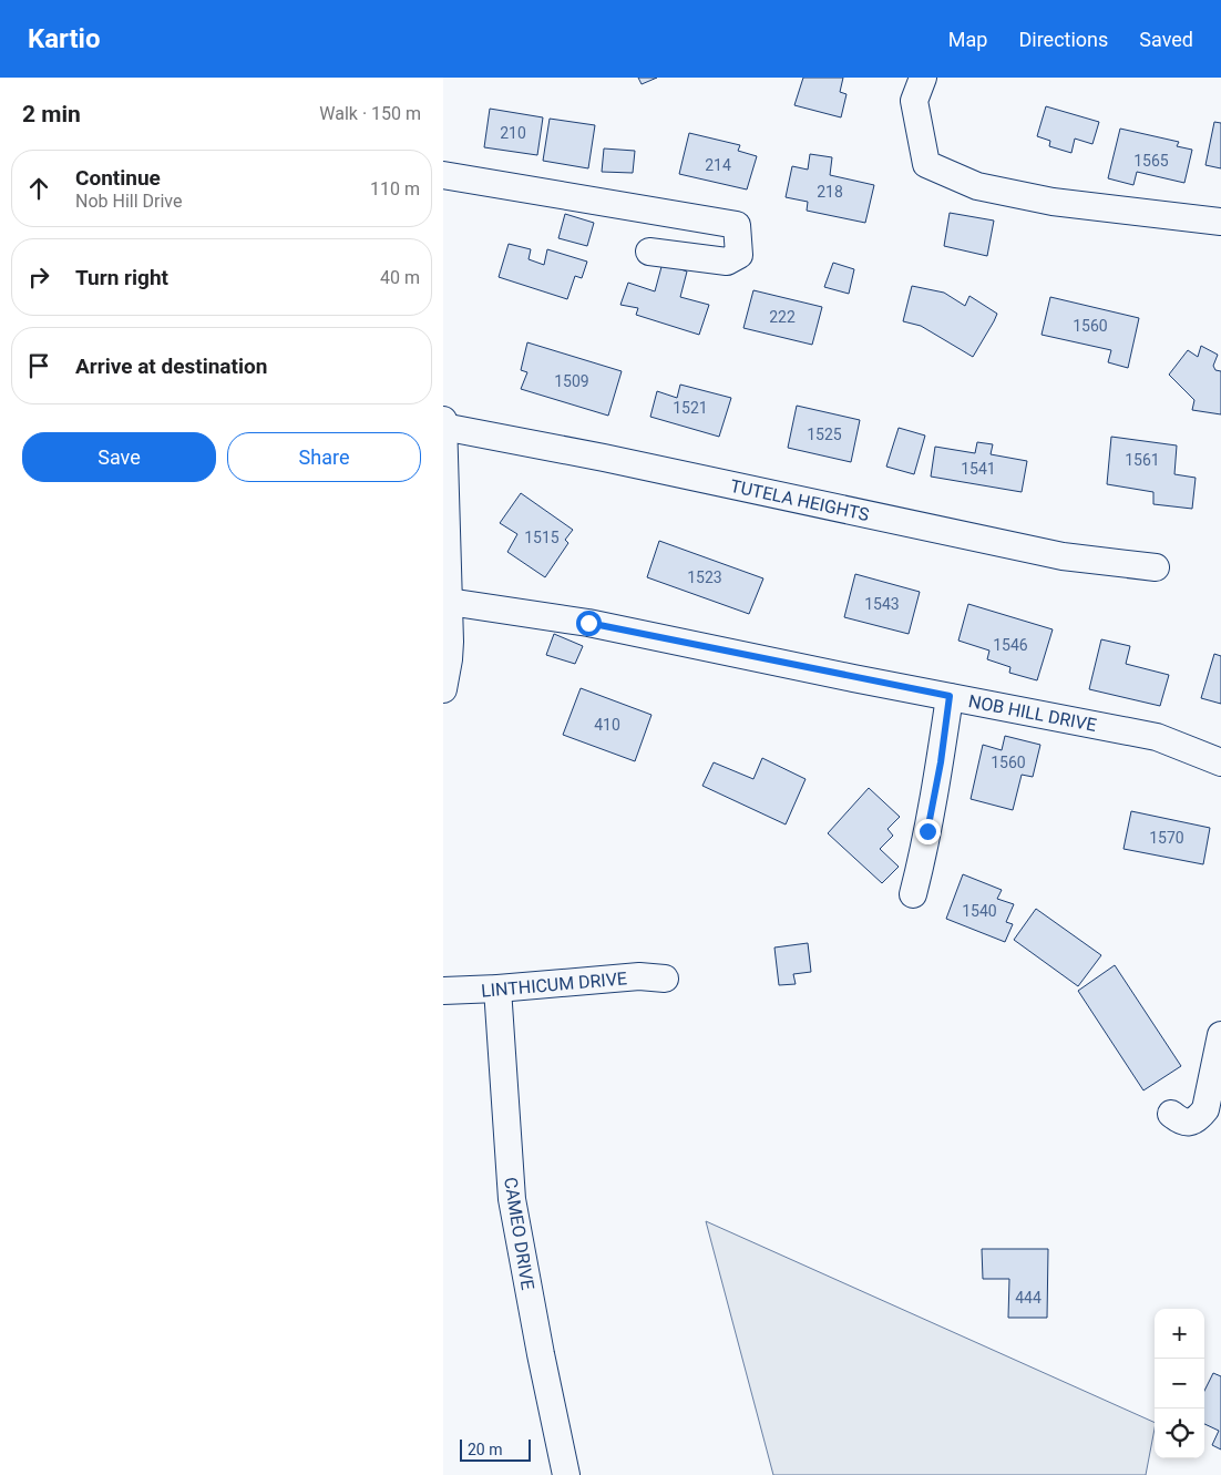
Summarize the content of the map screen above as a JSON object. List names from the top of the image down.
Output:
{
  "streets": {
    "street": [
      "TUTELA HEIGHTS",
      "NOB HILL DRIVE",
      "LINTHICUM DRIVE",
      "CAMEO DRIVE"
    ]
  },
  "crossings": [
    ["LINTHICUM DRIVE", "CAMEO DRIVE"]
  ],
  "house_numbers": [
    "210",
    "1565",
    "214",
    "218",
    "222",
    "1560",
    "1509",
    "1521",
    "1525",
    "1561",
    "1541",
    "1515",
    "1523",
    "1543",
    "1546",
    "410",
    "1560",
    "1570",
    "1540",
    "444"
  ],
  "scale_bar": "20 m",
  "page": {
    "header": "Kartio",
    "nav": ["Map", "Directions", "Saved"],
    "heading": ["2 min", "Walk · 150 m"],
    "list": [
      ["Continue", "Nob Hill Drive", "110 m"],
      ["Turn right", "40 m"],
      "Arrive at destination"
    ],
    "buttons": ["Save", "Share"],
    "map_buttons": ["+", "−"],
    "scale": "20 m"
  }
}
